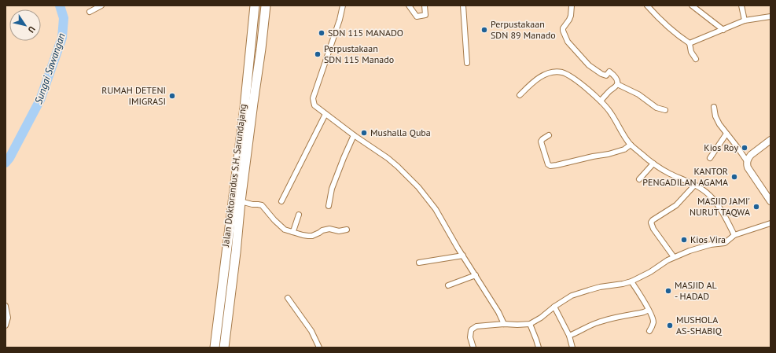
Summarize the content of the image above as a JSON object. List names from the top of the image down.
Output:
{
  "streets": {
    "highway": ["Jalan Doktorandus S.H. Sarundajang"]
  },
  "water": ["Sungai Sawangan"],
  "places": [
    "Perpustakaan SDN 89 Manado",
    "SDN 115 MANADO",
    "Perpustakaan SDN 115 Manado",
    "RUMAH DETENI IMIGRASI",
    "Mushalla Quba",
    "Kios Roy",
    "KANTOR PENGADILAN AGAMA",
    "MASJID JAMI' NURUT TAQWA",
    "Kios Vira",
    "MASJID AL - HADAD",
    "MUSHOLA AS-SHABIQ"
  ],
  "north": "bottom right"
}
